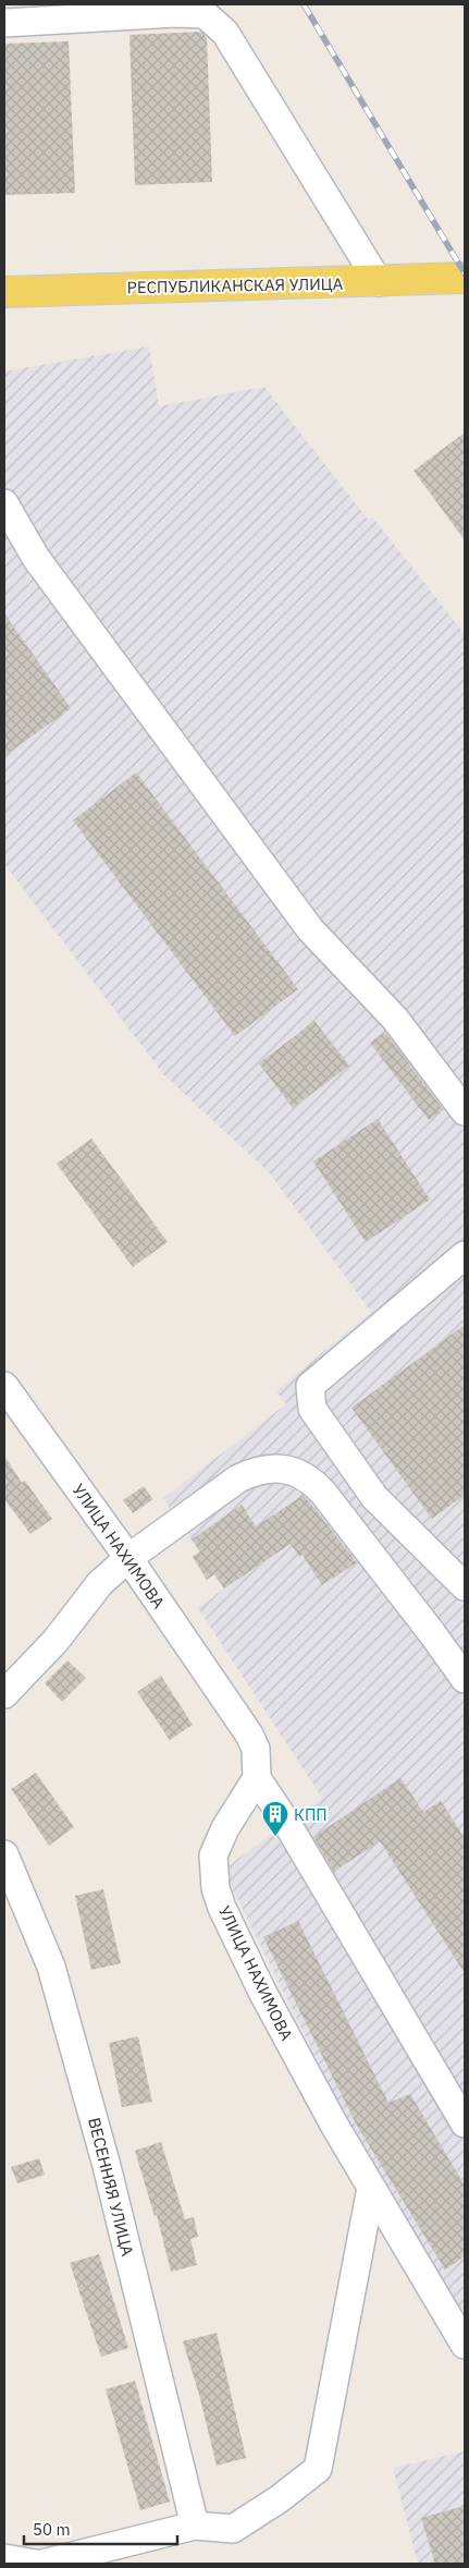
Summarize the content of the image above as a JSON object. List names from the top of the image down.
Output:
{
  "streets": {
    "main road": ["РЕСПУБЛИКАНСКАЯ УЛИЦА"],
    "street": ["УЛИЦА НАХИМОВА", "ВЕСЕННЯЯ УЛИЦА"]
  },
  "places": {
    "building": ["КПП"]
  },
  "scale_bar": "50 m"
}
